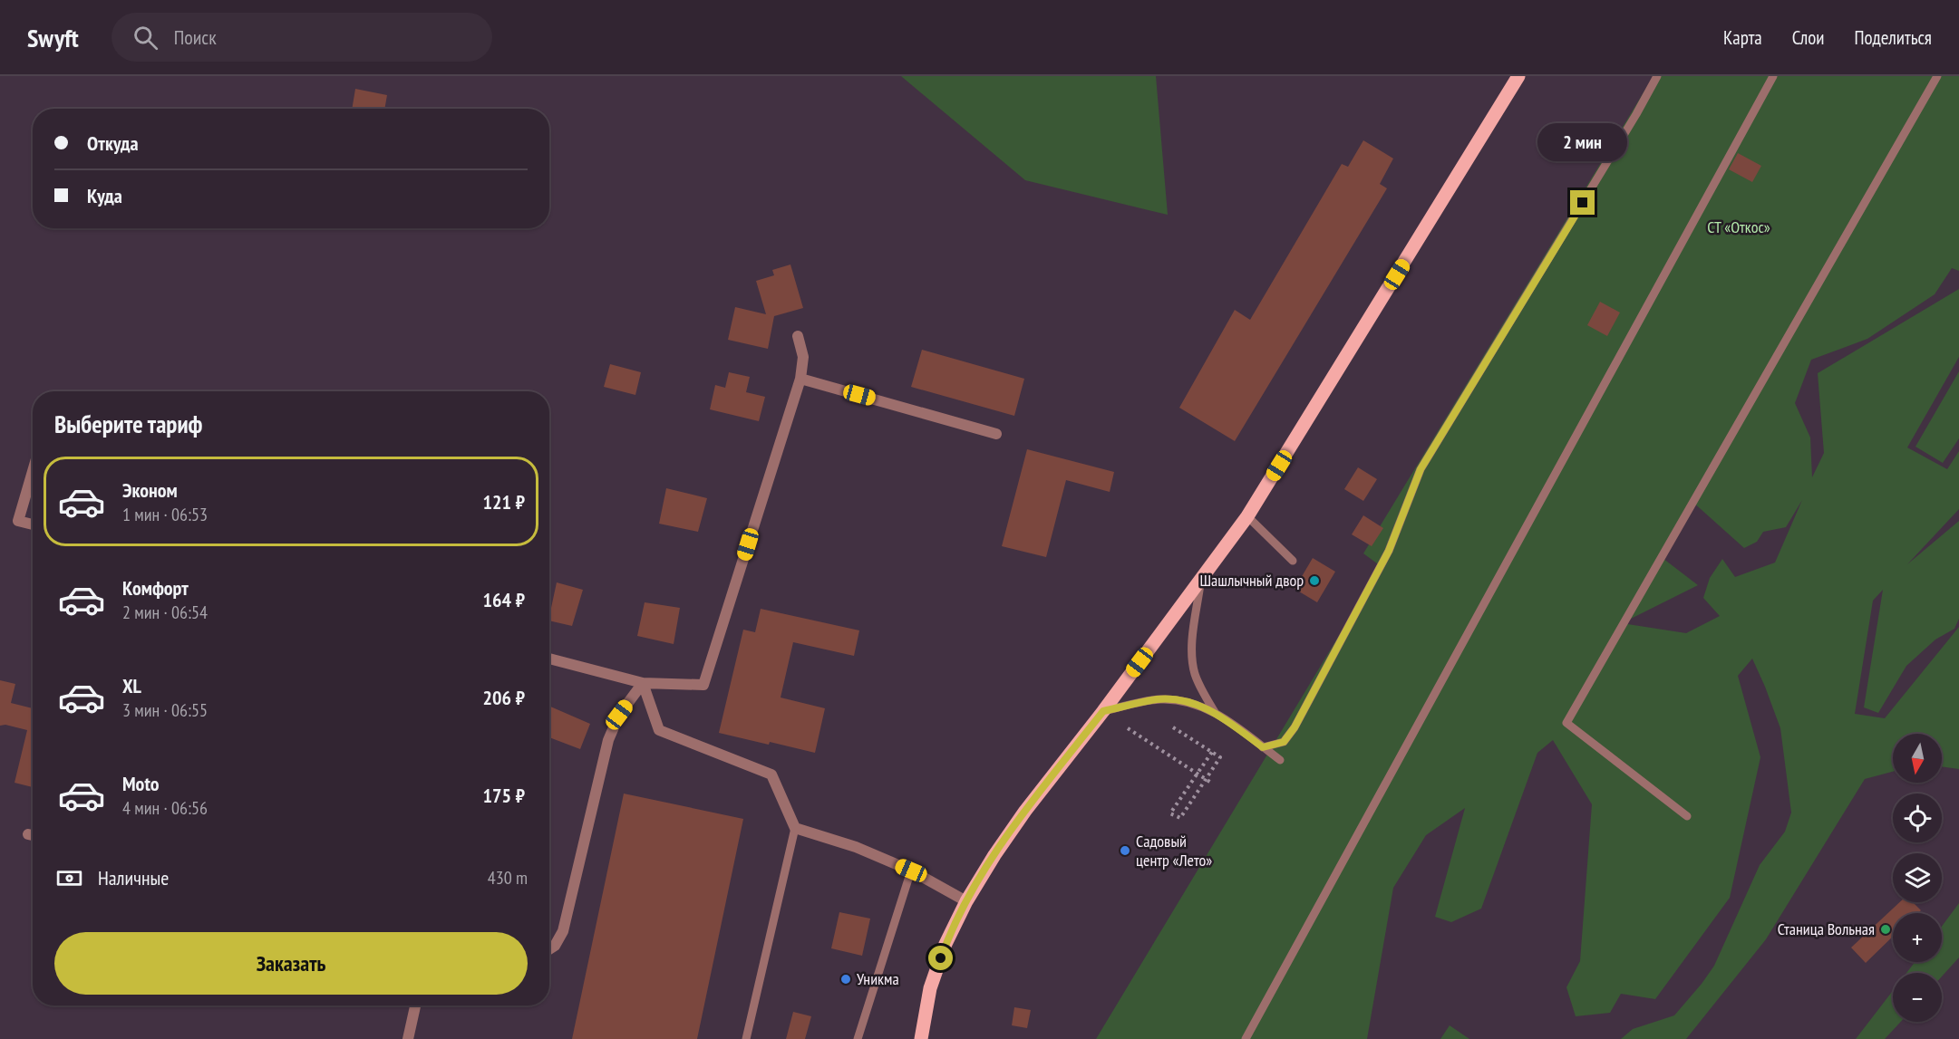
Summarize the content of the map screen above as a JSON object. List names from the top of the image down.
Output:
{
  "parks": ["СТ «Откос»"],
  "places": [
    "Шашлычный двор",
    "Садовый центр «Лето»",
    "Станица Вольная",
    "Уникма"
  ],
  "north": "bottom",
  "page": {
    "header": "Swyft",
    "search": "Поиск",
    "nav": ["Карта", "Слои", "Поделиться"],
    "banner": ["Откуда", "Куда"],
    "bubble": "2 мин",
    "heading": "Выберите тариф",
    "list": [
      {
        "name": "Эконом",
        "note": "1 мин · 06:53",
        "value": "121 ₽"
      },
      {
        "name": "Комфорт",
        "note": "2 мин · 06:54",
        "value": "164 ₽"
      },
      {
        "name": "XL",
        "note": "3 мин · 06:55",
        "value": "206 ₽"
      },
      {
        "name": "Moto",
        "note": "4 мин · 06:56",
        "value": "175 ₽"
      }
    ],
    "map_buttons": ["+", "−"],
    "pay": ["Наличные", "430 m"],
    "buttons": "Заказать"
  }
}
